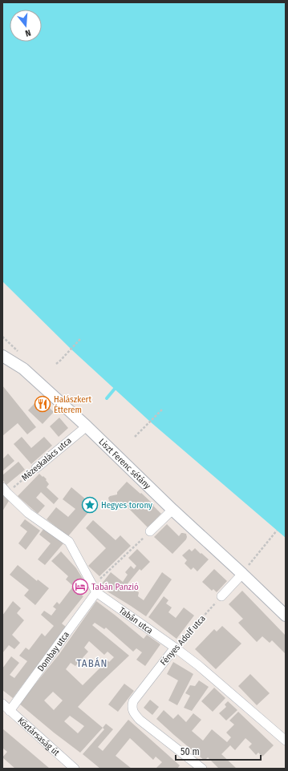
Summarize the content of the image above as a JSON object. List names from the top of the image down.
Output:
{
  "streets": {
    "street": [
      "Mézeskalács utca",
      "Liszt Ferenc sétány",
      "Tabán utca",
      "Fényes Adolf utca",
      "Dombay utca",
      "Köztársaság út"
    ]
  },
  "crossings": [
    ["Mézeskalács utca", "Liszt Ferenc sétány"],
    ["Mézeskalács utca", "Tabán utca"],
    ["Tabán utca", "Fényes Adolf utca"],
    ["Tabán utca", "Dombay utca"],
    ["Dombay utca", "Köztársaság út"]
  ],
  "districts": ["TABÁN"],
  "places": {
    "restaurant": ["Halászkert Étterem"],
    "place": ["Hegyes torony"],
    "hotel": ["Tabán Panzió"]
  },
  "scale_bar": "50 m",
  "north": "bottom"
}
